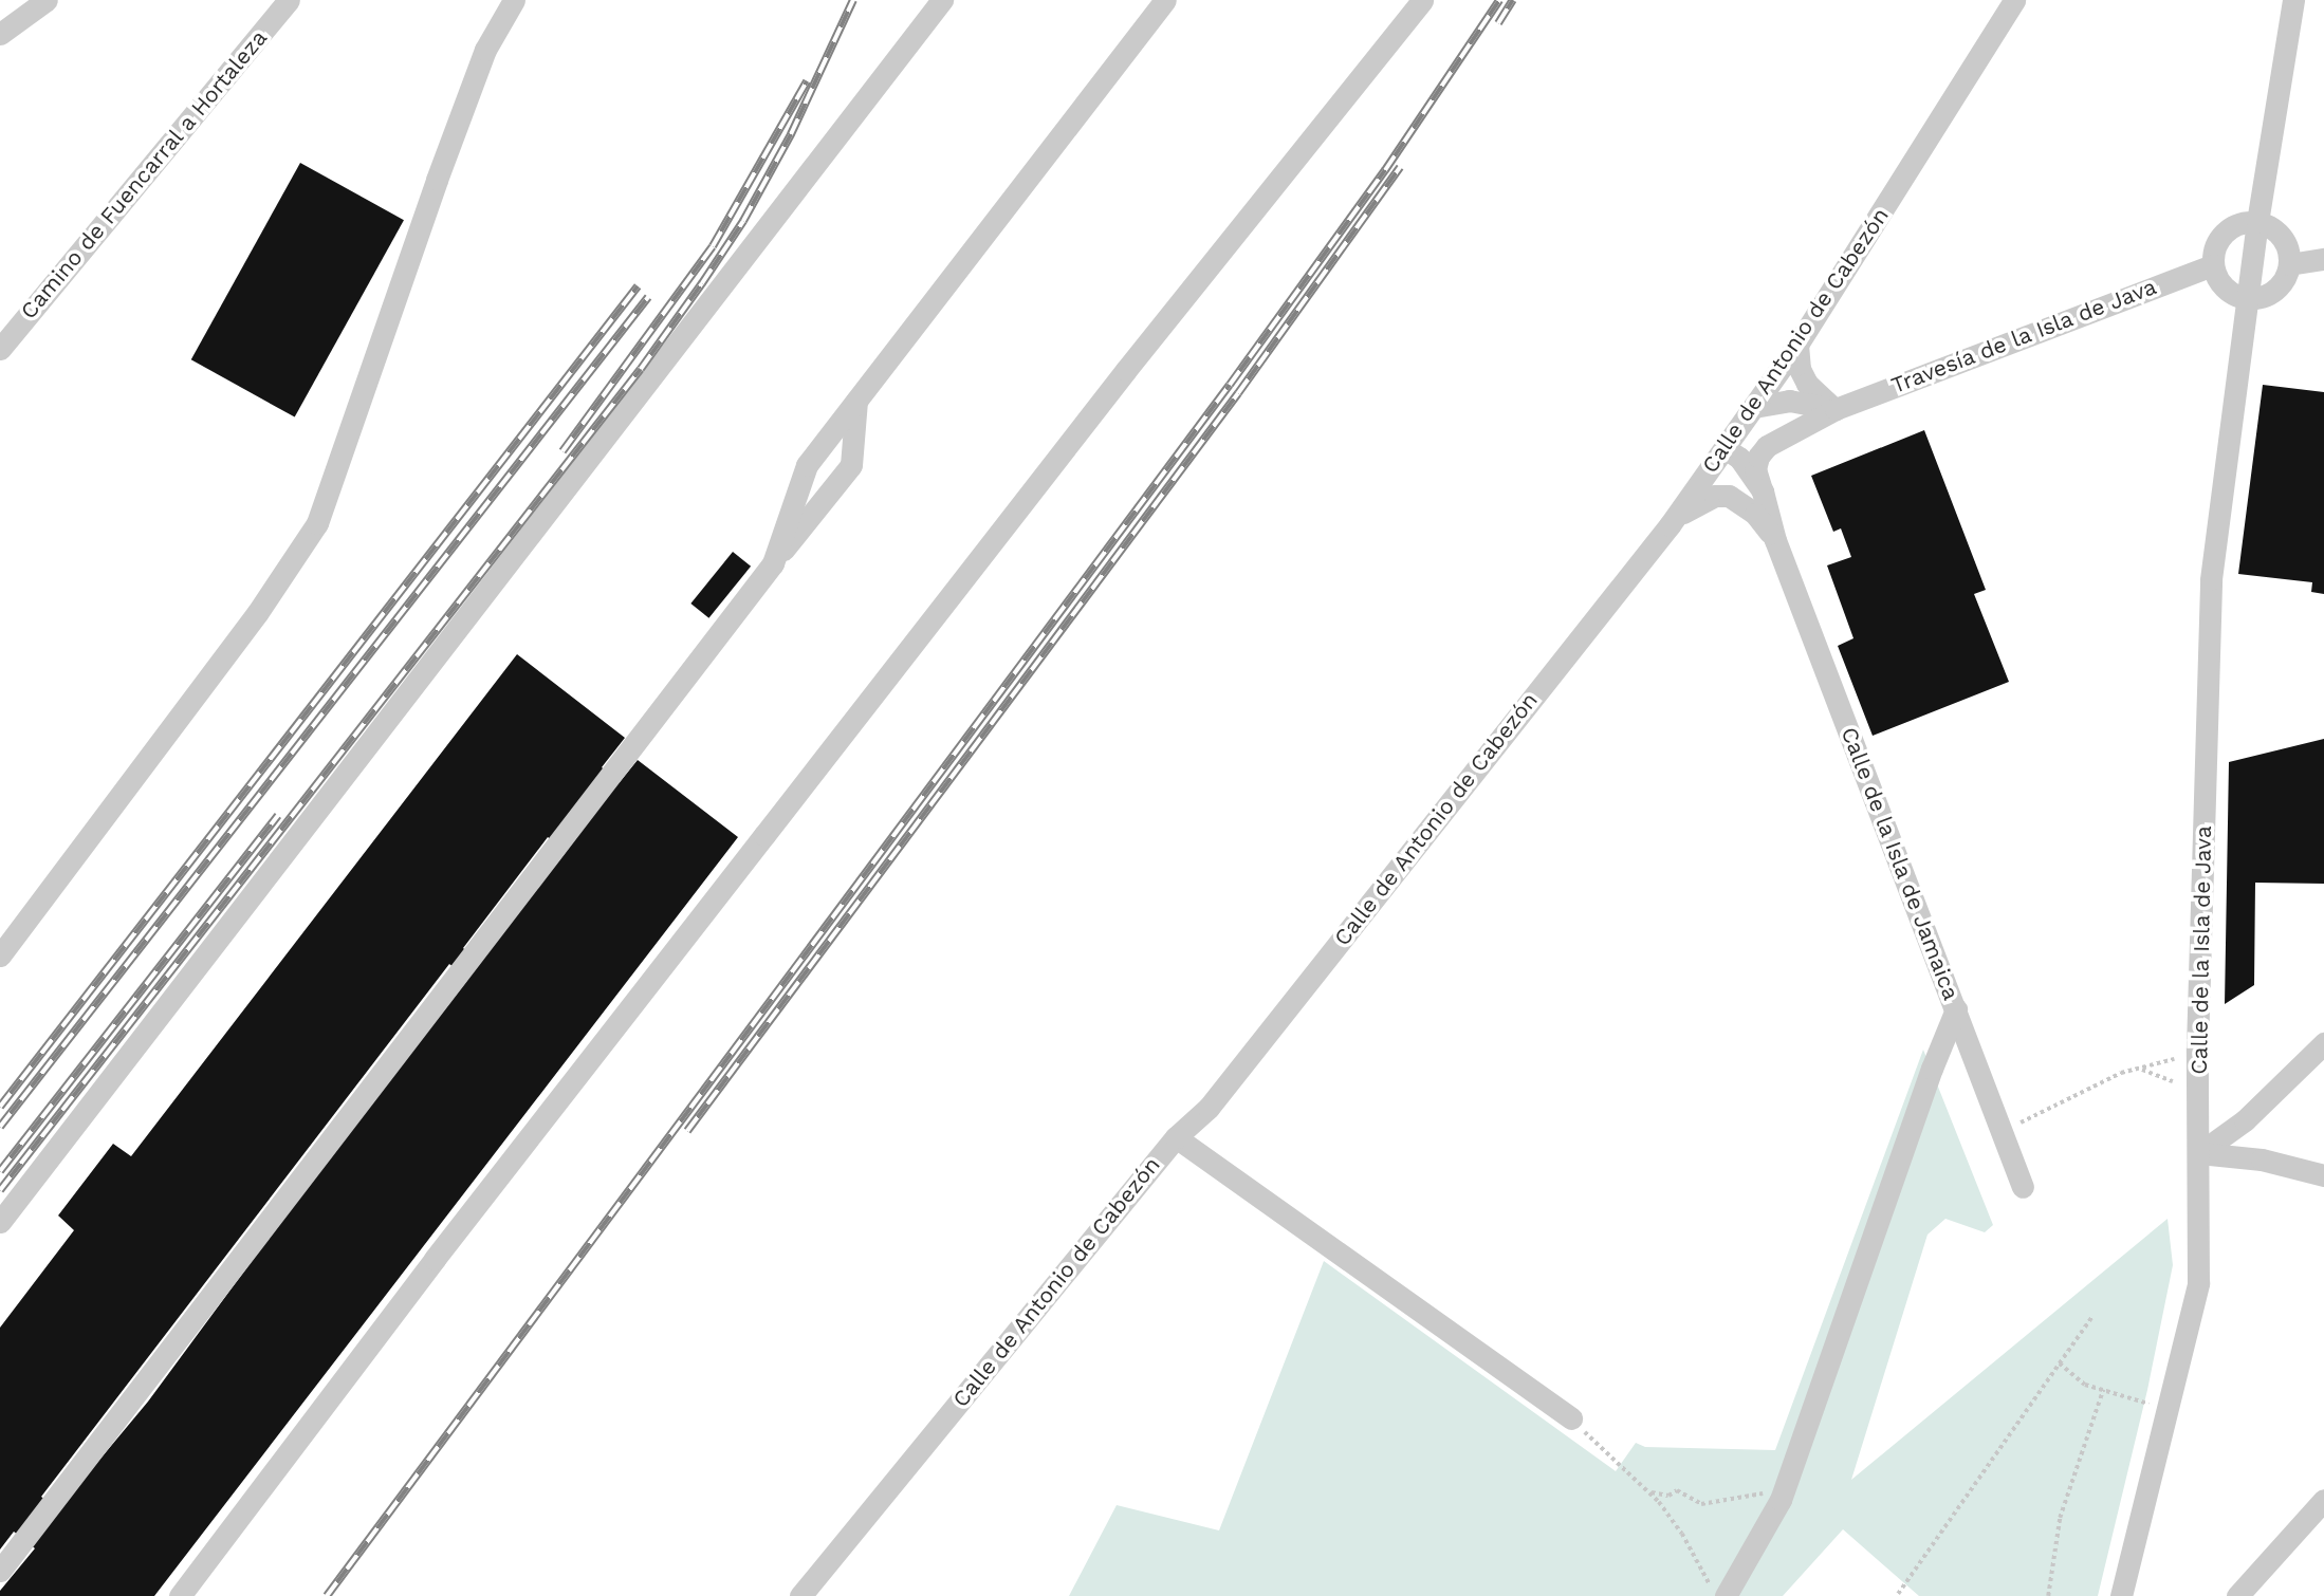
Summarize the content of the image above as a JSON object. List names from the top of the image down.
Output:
{
  "streets": {
    "street": [
      "Camino de Fuencarral a Hortaleza",
      "Travesía de la Isla de Java",
      "Calle de Antonio de Cabezón",
      "Calle de la Isla de Jamaica",
      "Calle de la Isla de Java"
    ]
  },
  "crossings": [
    ["Travesía de la Isla de Java", "Calle de la Isla de Jamaica"],
    ["Calle de Antonio de Cabezón", "Calle de la Isla de Jamaica"]
  ]
}
